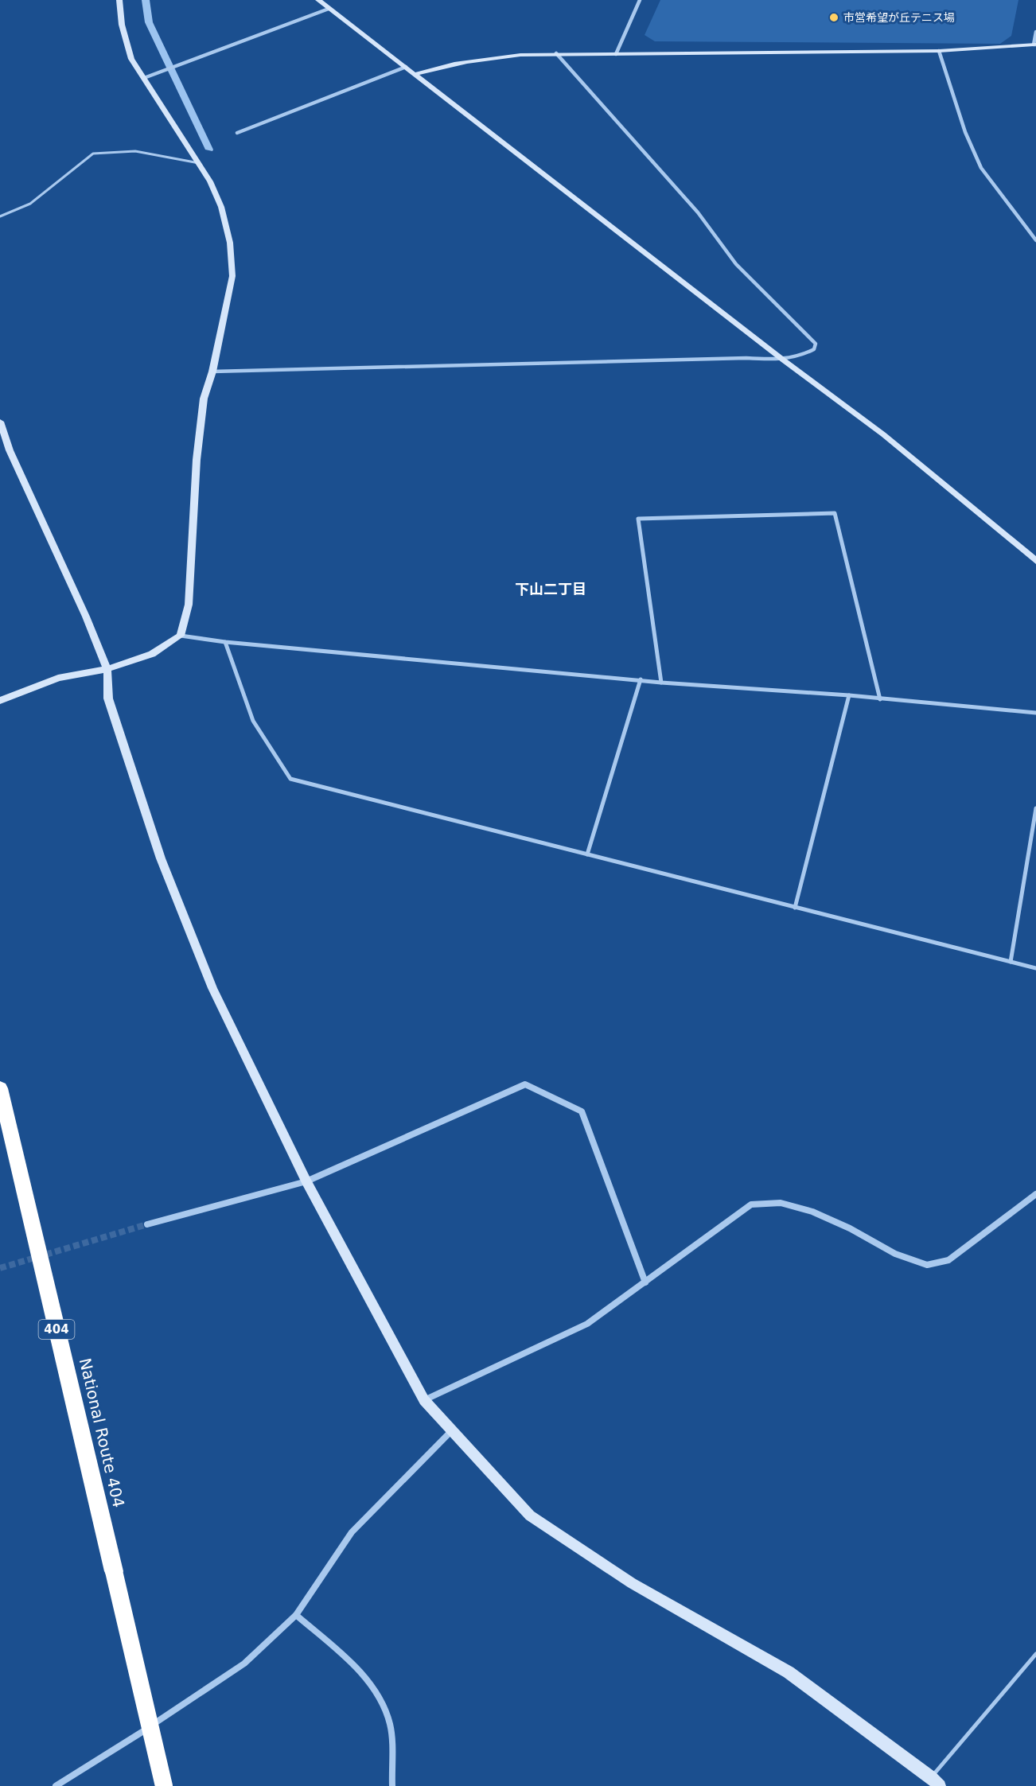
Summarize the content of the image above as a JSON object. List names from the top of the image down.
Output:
{
  "streets": {
    "highway": ["404", "National Route 404"]
  },
  "districts": ["下山二丁目"],
  "places": ["市営希望が丘テニス場"]
}
